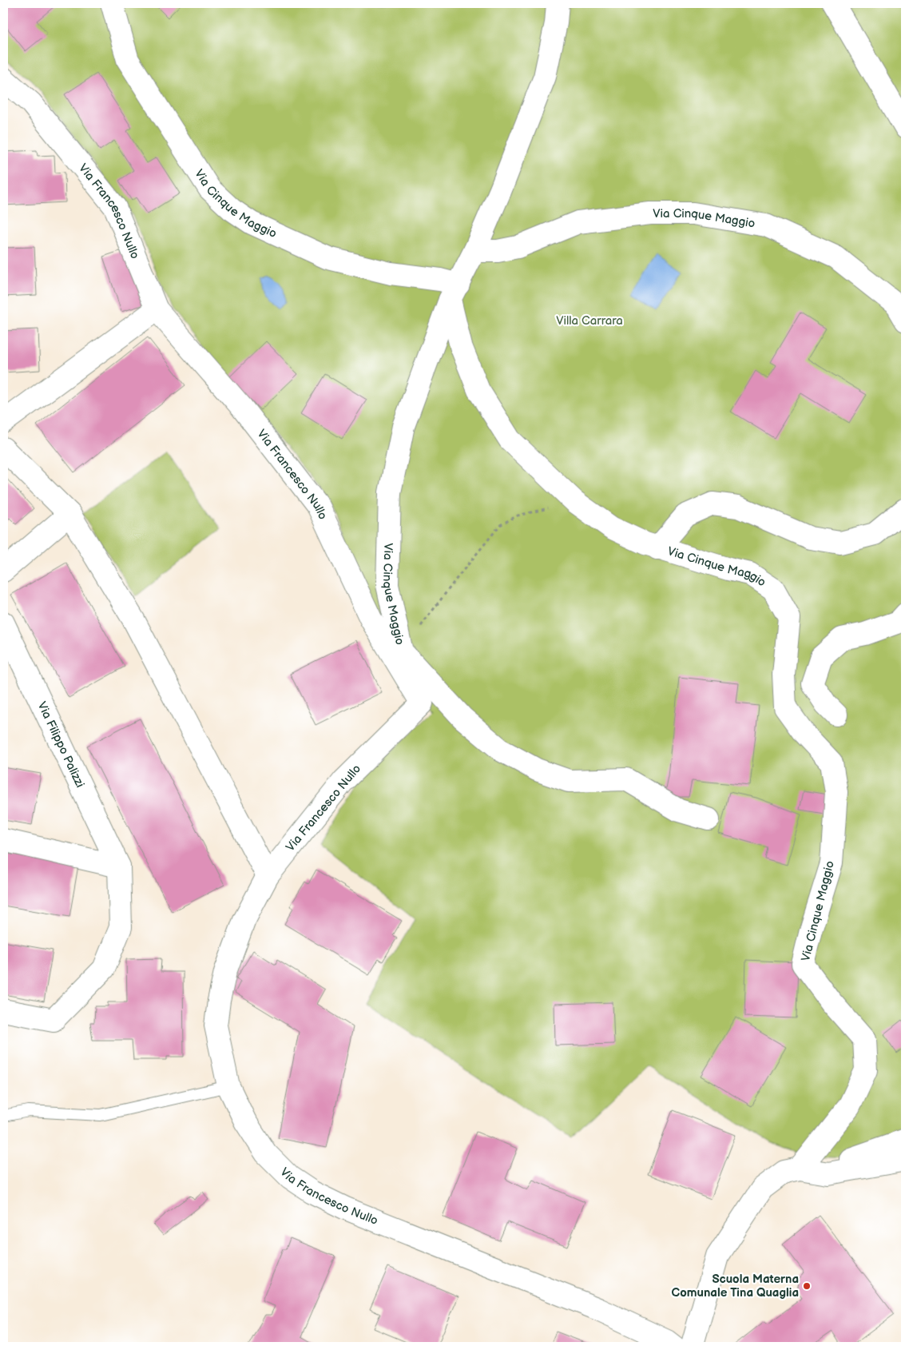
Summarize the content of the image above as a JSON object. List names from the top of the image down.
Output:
{
  "streets": {
    "street": ["Via Cinque Maggio", "Via Francesco Nullo", "Via Filippo Palizzi"]
  },
  "parks": ["Villa Carrara"],
  "places": ["Scuola Materna Comunale Tina Quaglia"]
}
